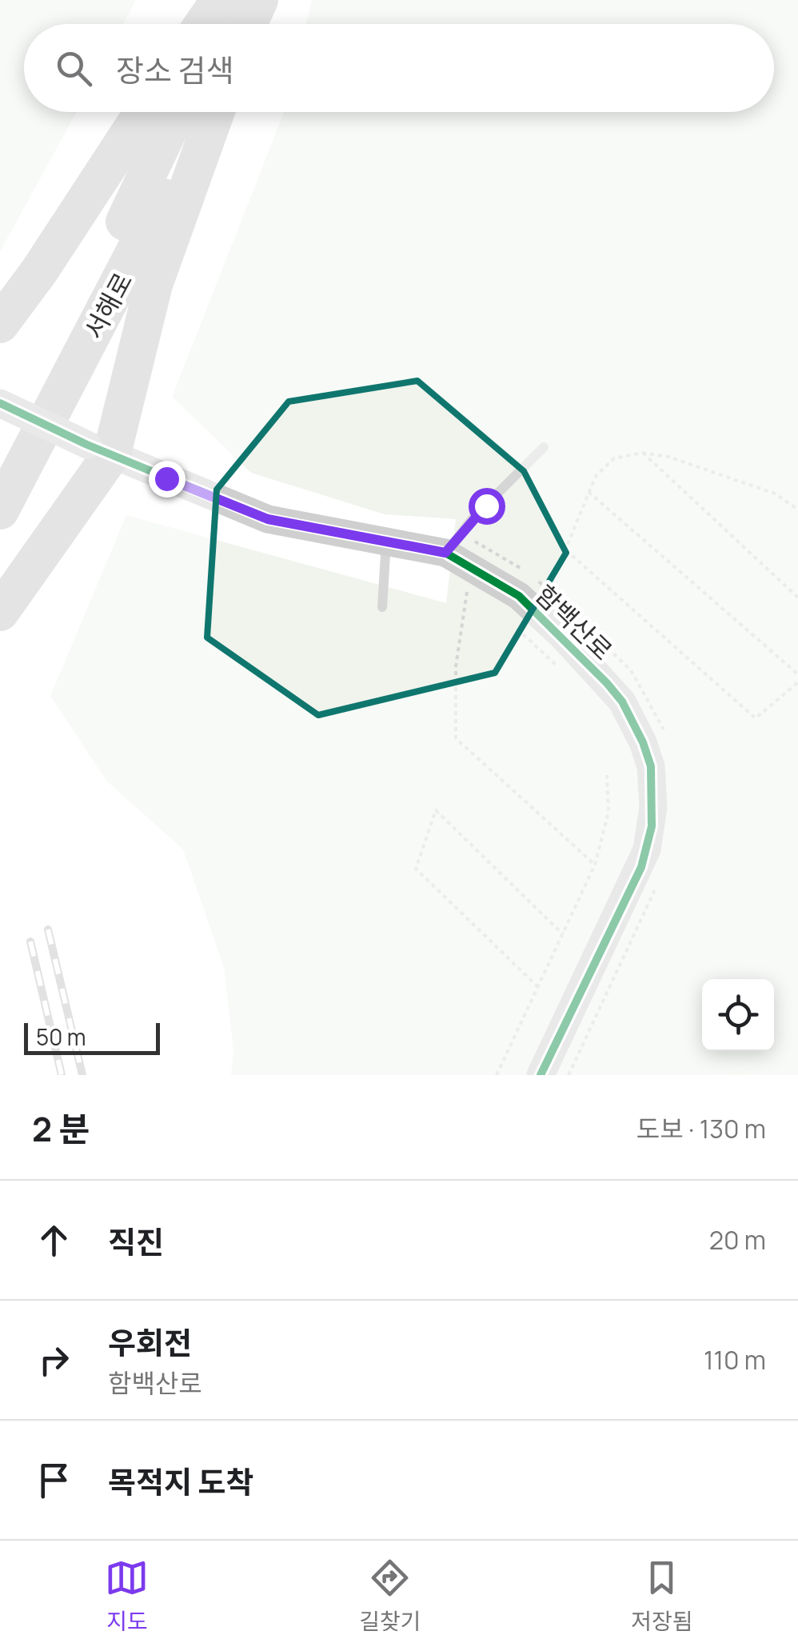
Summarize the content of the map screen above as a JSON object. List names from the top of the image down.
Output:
{
  "streets": {
    "highway": ["서해로"],
    "street": ["함백산로"]
  },
  "scale_bar": "50 m",
  "page": {
    "search": "장소 검색",
    "scale": "50 m",
    "heading": ["2 분", "도보 · 130 m"],
    "list": [
      ["직진", "20 m"],
      ["우회전", "함백산로", "110 m"],
      "목적지 도착"
    ],
    "nav": ["지도", "길찾기", "저장됨"]
  }
}
